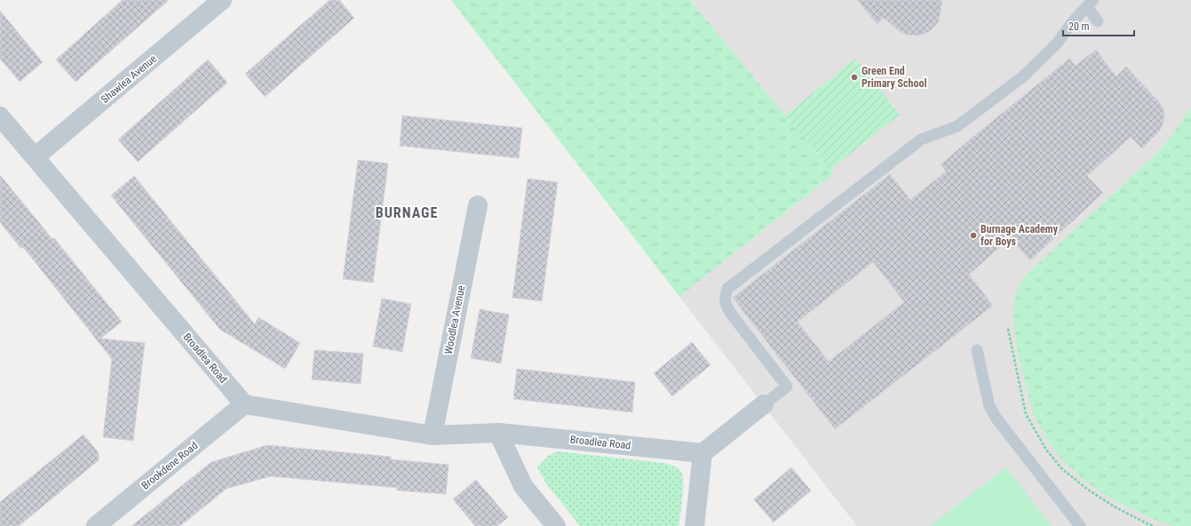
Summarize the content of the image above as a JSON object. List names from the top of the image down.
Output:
{
  "streets": {
    "street": [
      "Shawlea Avenue",
      "Woodlea Avenue",
      "Broadlea Road",
      "Brookdene Road"
    ]
  },
  "crossings": [
    ["Shawlea Avenue", "Broadlea Road"],
    ["Woodlea Avenue", "Broadlea Road"],
    ["Broadlea Road", "Brookdene Road"]
  ],
  "districts": ["BURNAGE"],
  "places": ["Green End Primary School", "Burnage Academy for Boys"],
  "scale_bar": "20 m"
}
